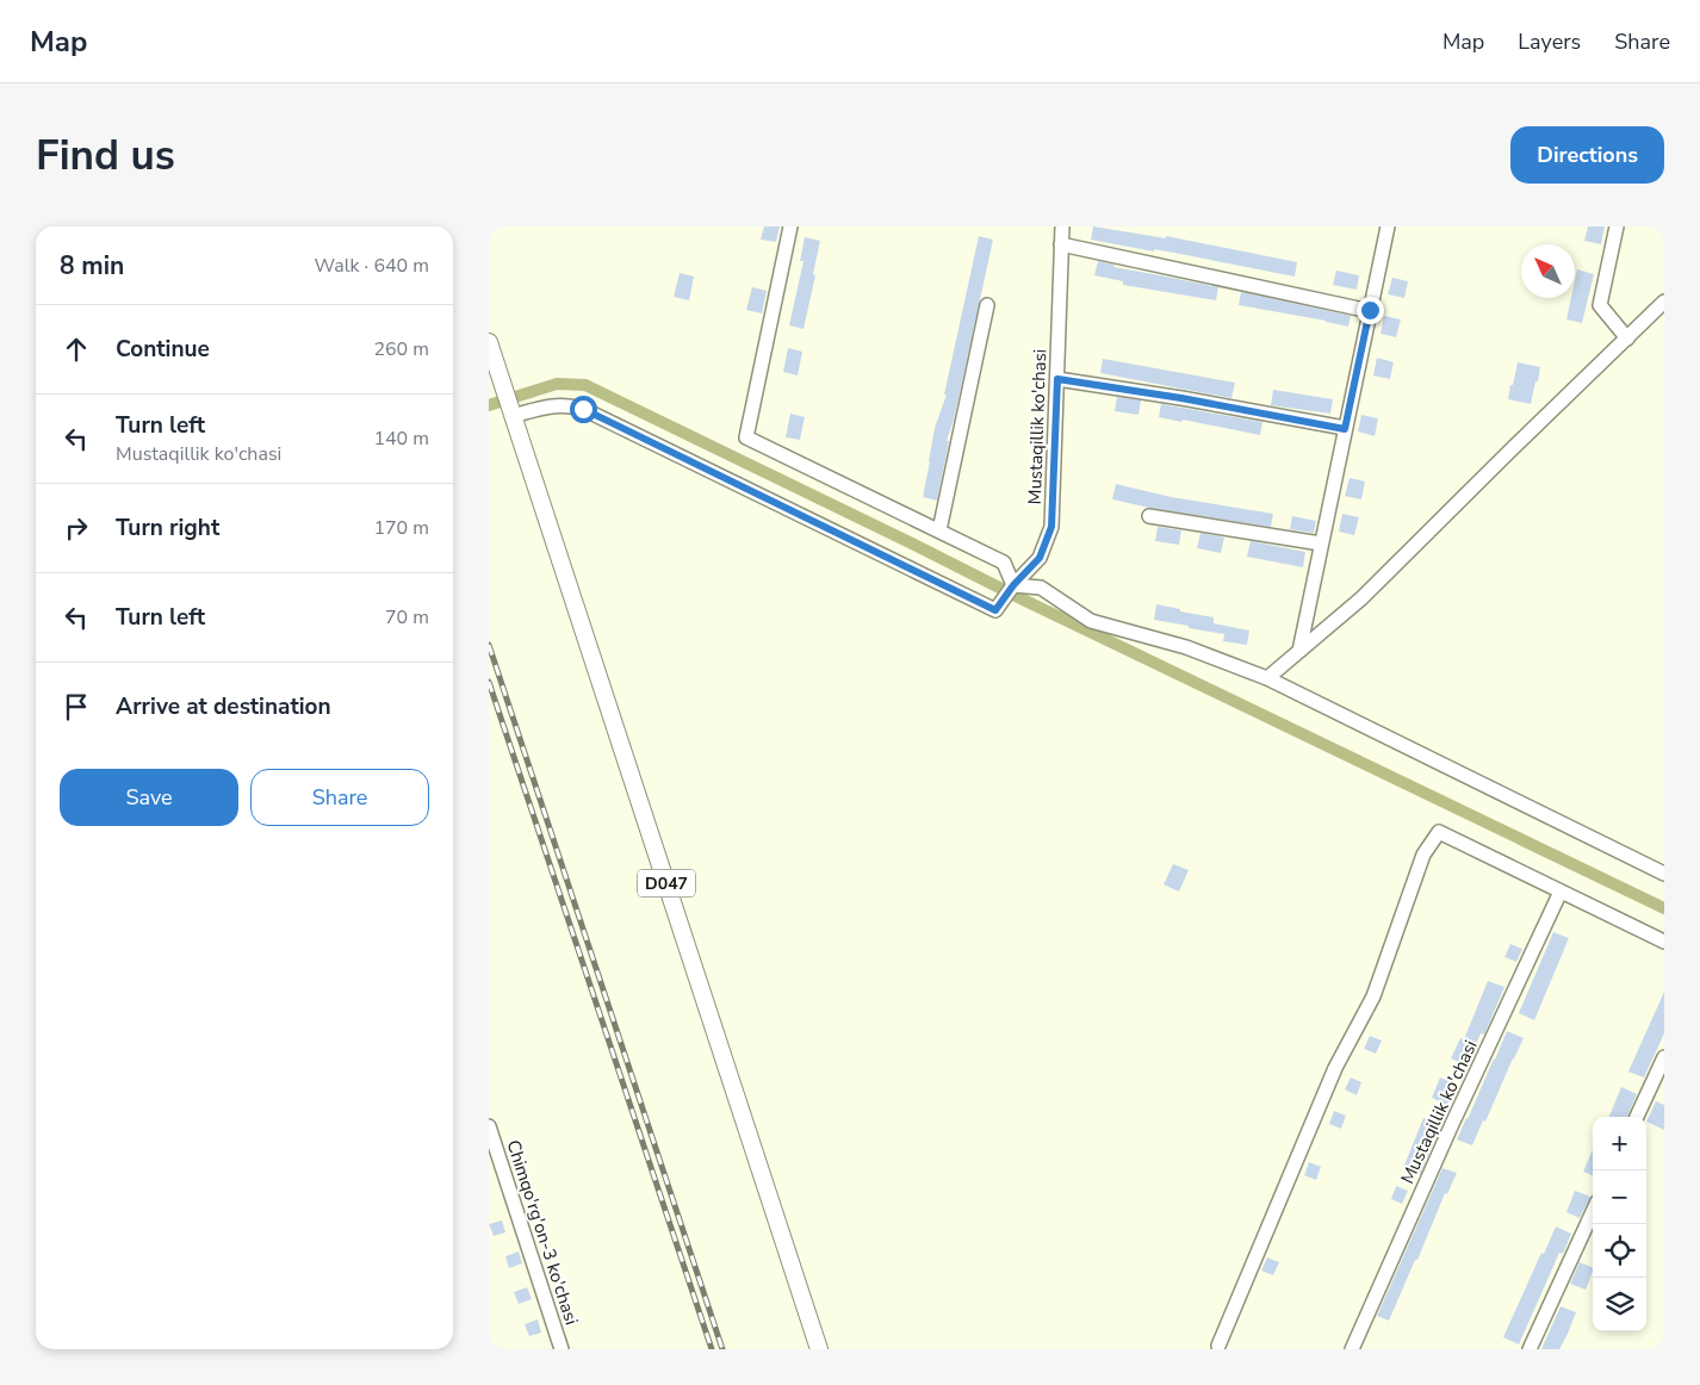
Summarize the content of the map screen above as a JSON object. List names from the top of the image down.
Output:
{
  "streets": {
    "main road": ["D047"],
    "street": ["Mustaqillik ko'chasi", "Chimqo'rg'on-3 ko'chasi"]
  },
  "crossings": [
    ["Mustaqillik ko'chasi", "D047"]
  ],
  "north": "top left",
  "page": {
    "header": "Map",
    "nav": ["Map", "Layers", "Share"],
    "buttons": [
      "Directions",
      ["Save", "Share"]
    ],
    "title": "Find us",
    "heading": ["8 min", "Walk · 640 m"],
    "list": [
      ["Continue", "260 m"],
      ["Turn left", "Mustaqillik ko'chasi", "140 m"],
      ["Turn right", "170 m"],
      ["Turn left", "70 m"],
      "Arrive at destination"
    ],
    "map_buttons": ["+", "−"]
  }
}
